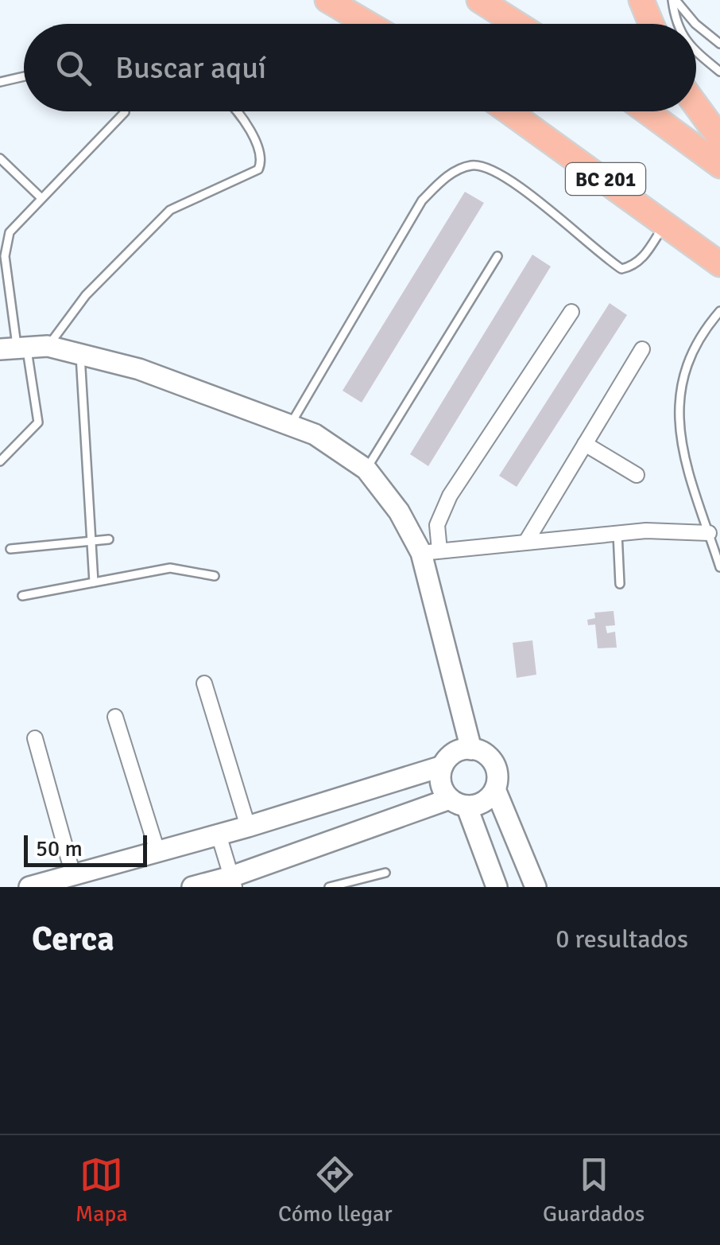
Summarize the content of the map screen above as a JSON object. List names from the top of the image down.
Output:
{
  "streets": {
    "highway": ["BC 201"]
  },
  "scale_bar": "50 m",
  "page": {
    "search": "Buscar aquí",
    "scale": "50 m",
    "heading": ["Cerca", "0 resultados"],
    "nav": ["Mapa", "Cómo llegar", "Guardados"]
  }
}
